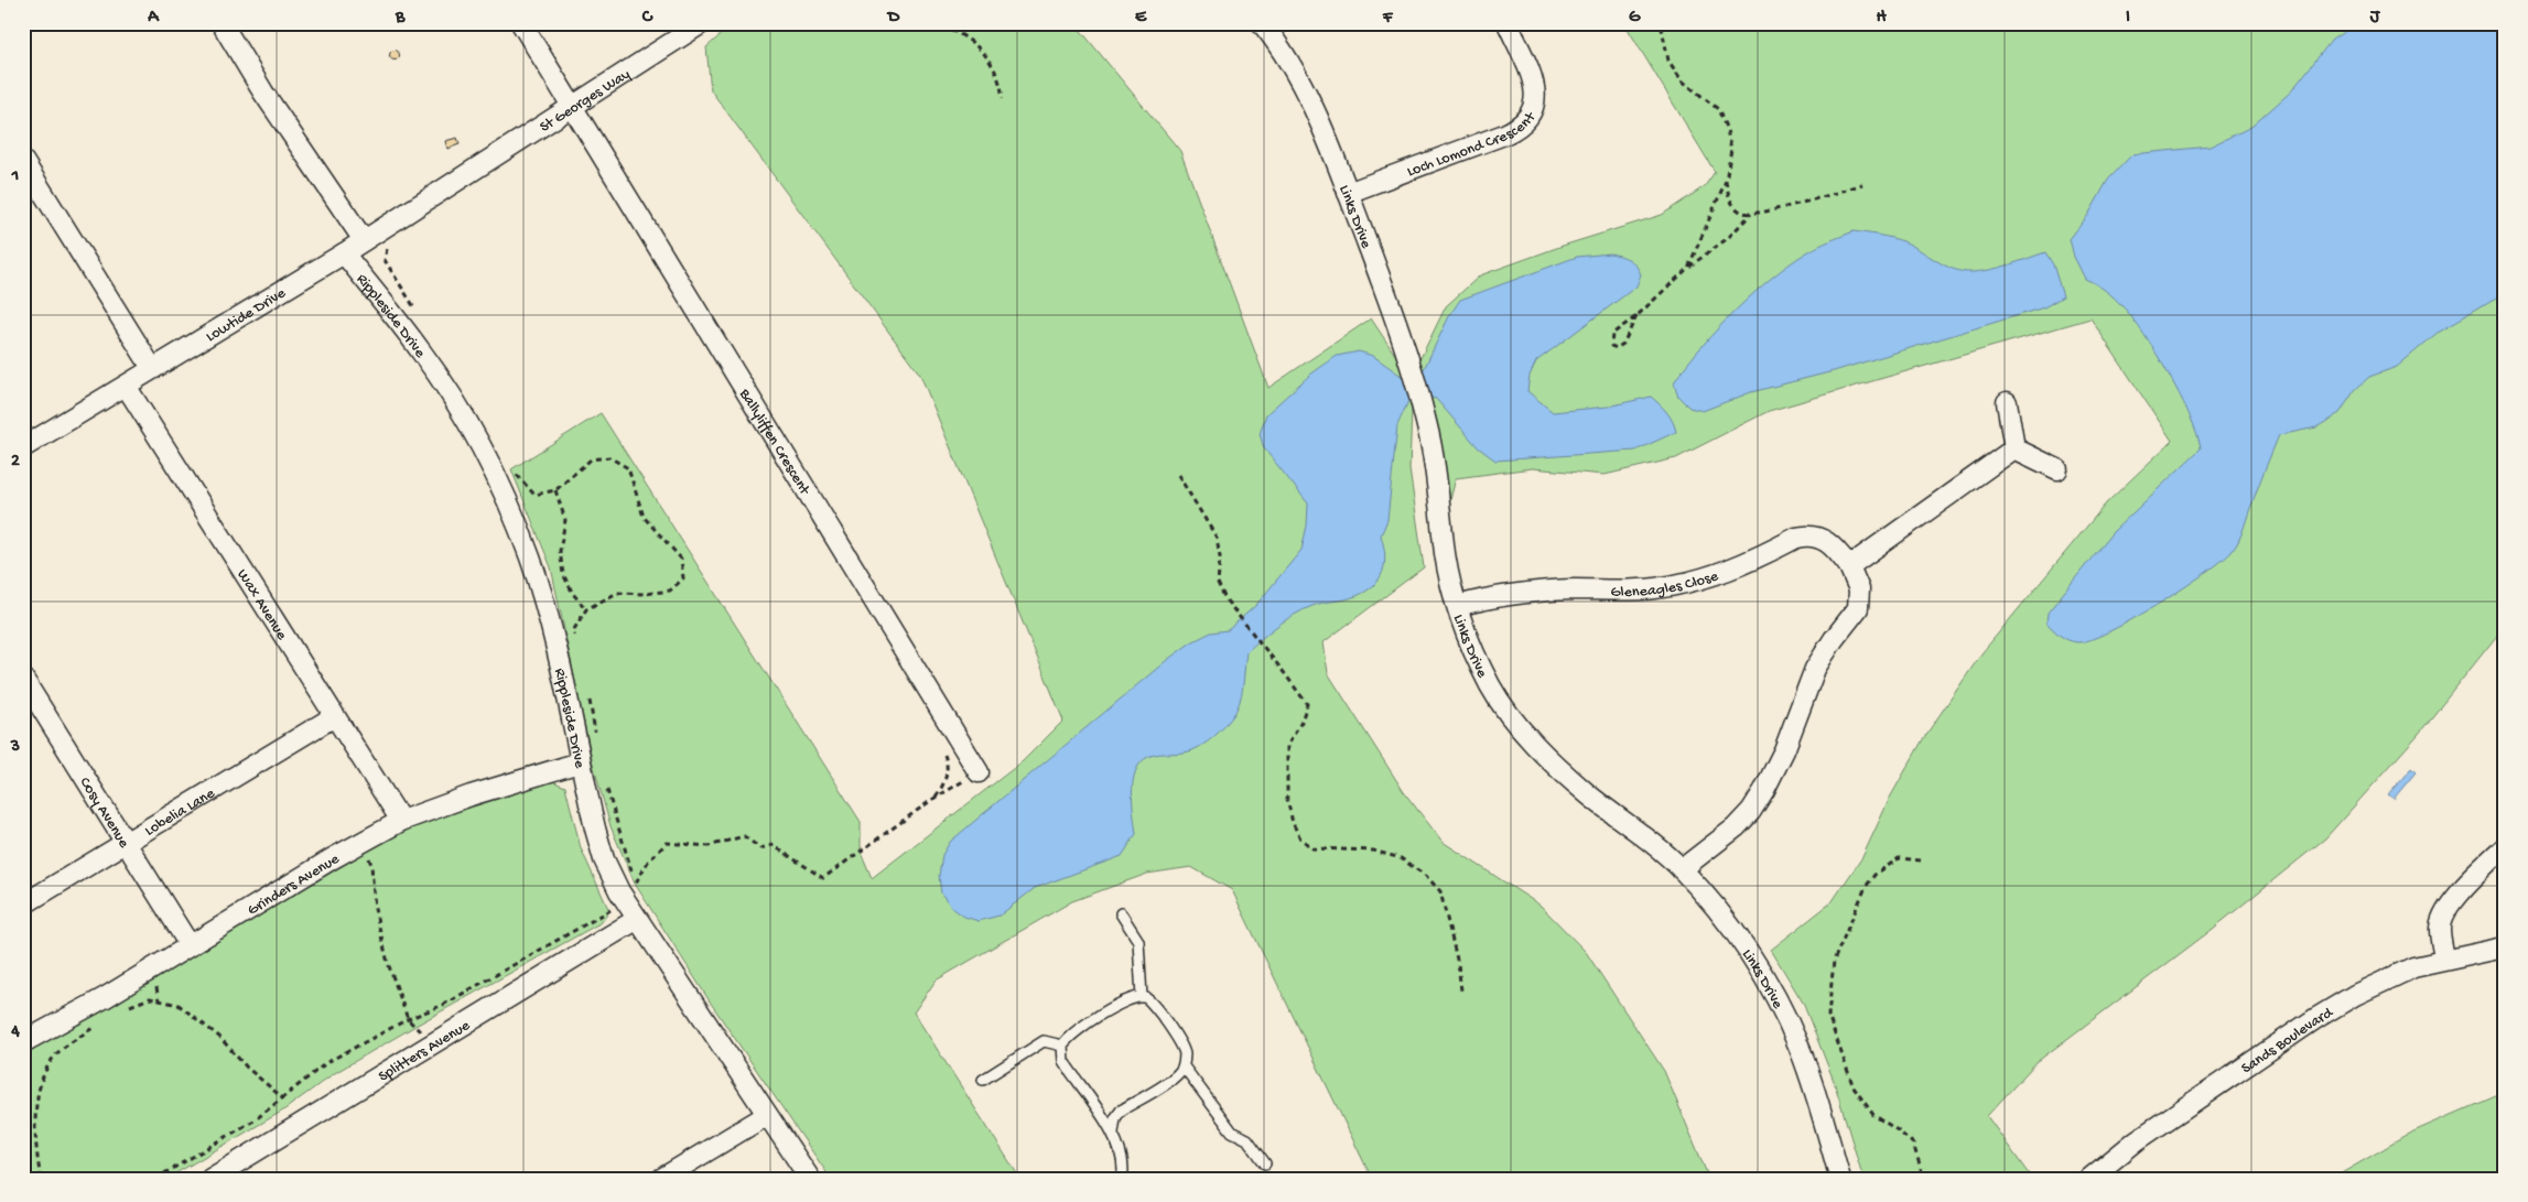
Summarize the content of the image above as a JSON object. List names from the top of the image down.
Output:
{
  "streets": {
    "street": [
      "St Georges Way",
      "Loch Lomond Crescent",
      "Links Drive",
      "Lowtide Drive",
      "Rippleside Drive",
      "Ballyliffen Crescent",
      "Gleneagles Close",
      "Wax Avenue",
      "Lobelia Lane",
      "Cosy Avenue",
      "Grinders Avenue",
      "Sands Boulevard",
      "Splitters Avenue"
    ]
  },
  "crossings": [
    ["St Georges Way", "Lowtide Drive"],
    ["St Georges Way", "Ballyliffen Crescent"],
    ["Loch Lomond Crescent", "Links Drive"],
    ["Links Drive", "Gleneagles Close"],
    ["Lowtide Drive", "Rippleside Drive"],
    ["Lowtide Drive", "Wax Avenue"],
    ["Rippleside Drive", "Grinders Avenue"],
    ["Rippleside Drive", "Splitters Avenue"],
    ["Wax Avenue", "Lobelia Lane"],
    ["Wax Avenue", "Grinders Avenue"],
    ["Lobelia Lane", "Cosy Avenue"],
    ["Cosy Avenue", "Grinders Avenue"]
  ],
  "grid": {
    "columns": [
      "A",
      "B",
      "C",
      "D",
      "E",
      "F",
      "G",
      "H",
      "I",
      "J"
    ],
    "rows": [
      "1",
      "2",
      "3",
      "4"
    ]
  }
}
